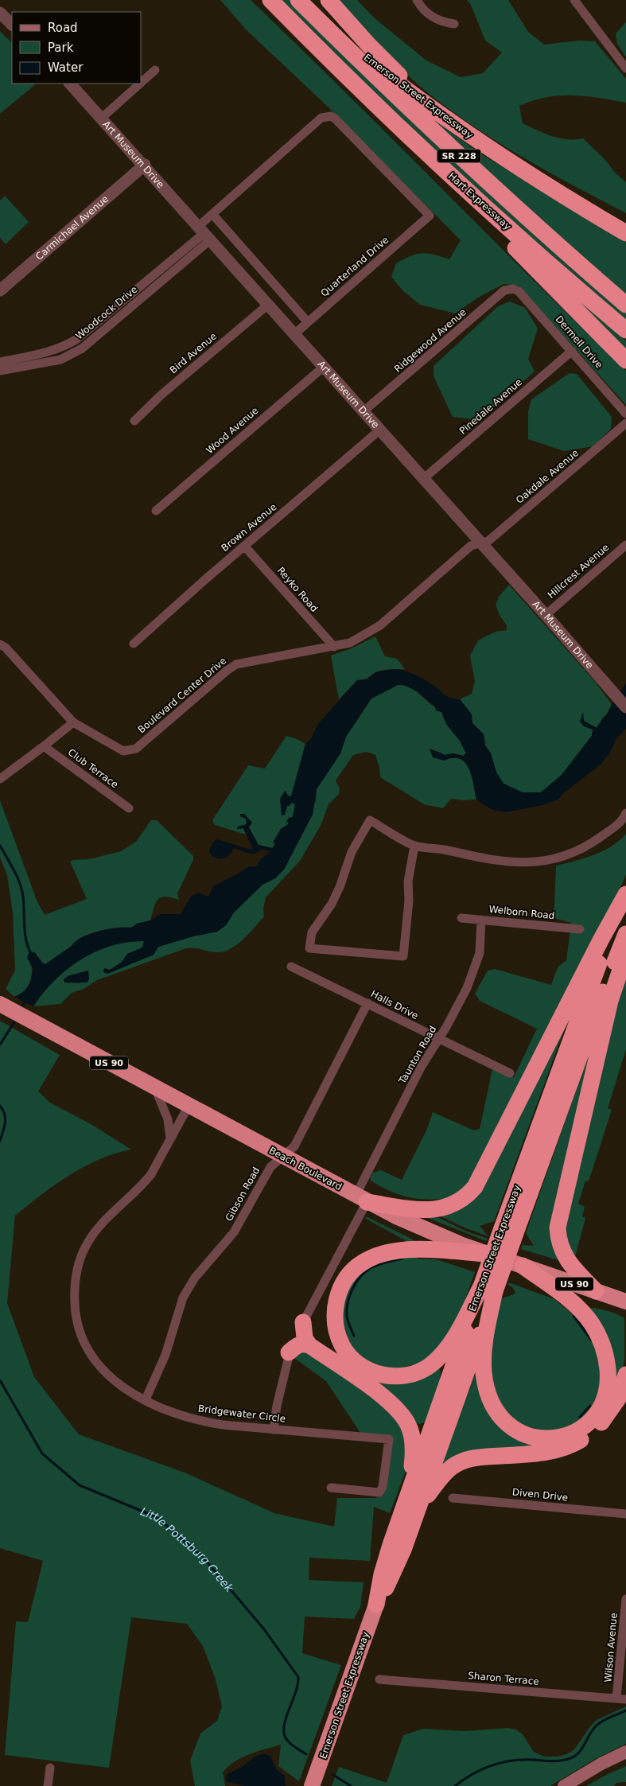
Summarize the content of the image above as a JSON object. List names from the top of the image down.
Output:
{
  "streets": {
    "highway": [
      "Emerson Street Expressway",
      "SR 228",
      "Hart Expressway",
      "US 90",
      "Beach Boulevard"
    ],
    "street": [
      "Art Museum Drive",
      "Carmichael Avenue",
      "Quarterland Drive",
      "Woodcock Drive",
      "Ridgewood Avenue",
      "Dermell Drive",
      "Bird Avenue",
      "Pinedale Avenue",
      "Wood Avenue",
      "Oakdale Avenue",
      "Brown Avenue",
      "Hillcrest Avenue",
      "Reyko Road",
      "Boulevard Center Drive",
      "Club Terrace",
      "Welborn Road",
      "Halls Drive",
      "Taunton Road",
      "Gibson Road",
      "Bridgewater Circle",
      "Diven Drive",
      "Wilson Avenue",
      "Sharon Terrace"
    ]
  },
  "crossings": [
    ["Emerson Street Expressway", "Hart Expressway"],
    ["Art Museum Drive", "Carmichael Avenue"],
    ["Art Museum Drive", "Quarterland Drive"],
    ["Art Museum Drive", "Woodcock Drive"],
    ["Art Museum Drive", "Ridgewood Avenue"],
    ["Art Museum Drive", "Bird Avenue"],
    ["Art Museum Drive", "Pinedale Avenue"],
    ["Art Museum Drive", "Wood Avenue"],
    ["Art Museum Drive", "Oakdale Avenue"],
    ["Art Museum Drive", "Brown Avenue"],
    ["Art Museum Drive", "Hillcrest Avenue"],
    ["Art Museum Drive", "Boulevard Center Drive"],
    ["Ridgewood Avenue", "Dermell Drive"],
    ["Dermell Drive", "Pinedale Avenue"],
    ["Oakdale Avenue", "Boulevard Center Drive"],
    ["Brown Avenue", "Reyko Road"],
    ["Reyko Road", "Boulevard Center Drive"],
    ["Welborn Road", "Taunton Road"],
    ["Halls Drive", "Taunton Road"],
    ["Halls Drive", "Gibson Road"],
    ["Taunton Road", "Beach Boulevard"],
    ["Taunton Road", "Bridgewater Circle"],
    ["Beach Boulevard", "Gibson Road"],
    ["Beach Boulevard", "Bridgewater Circle"],
    ["Gibson Road", "Bridgewater Circle"],
    ["Wilson Avenue", "Sharon Terrace"]
  ],
  "water": ["Little Pottsburg Creek"],
  "legend": ["Road", "Park", "Water"]
}
